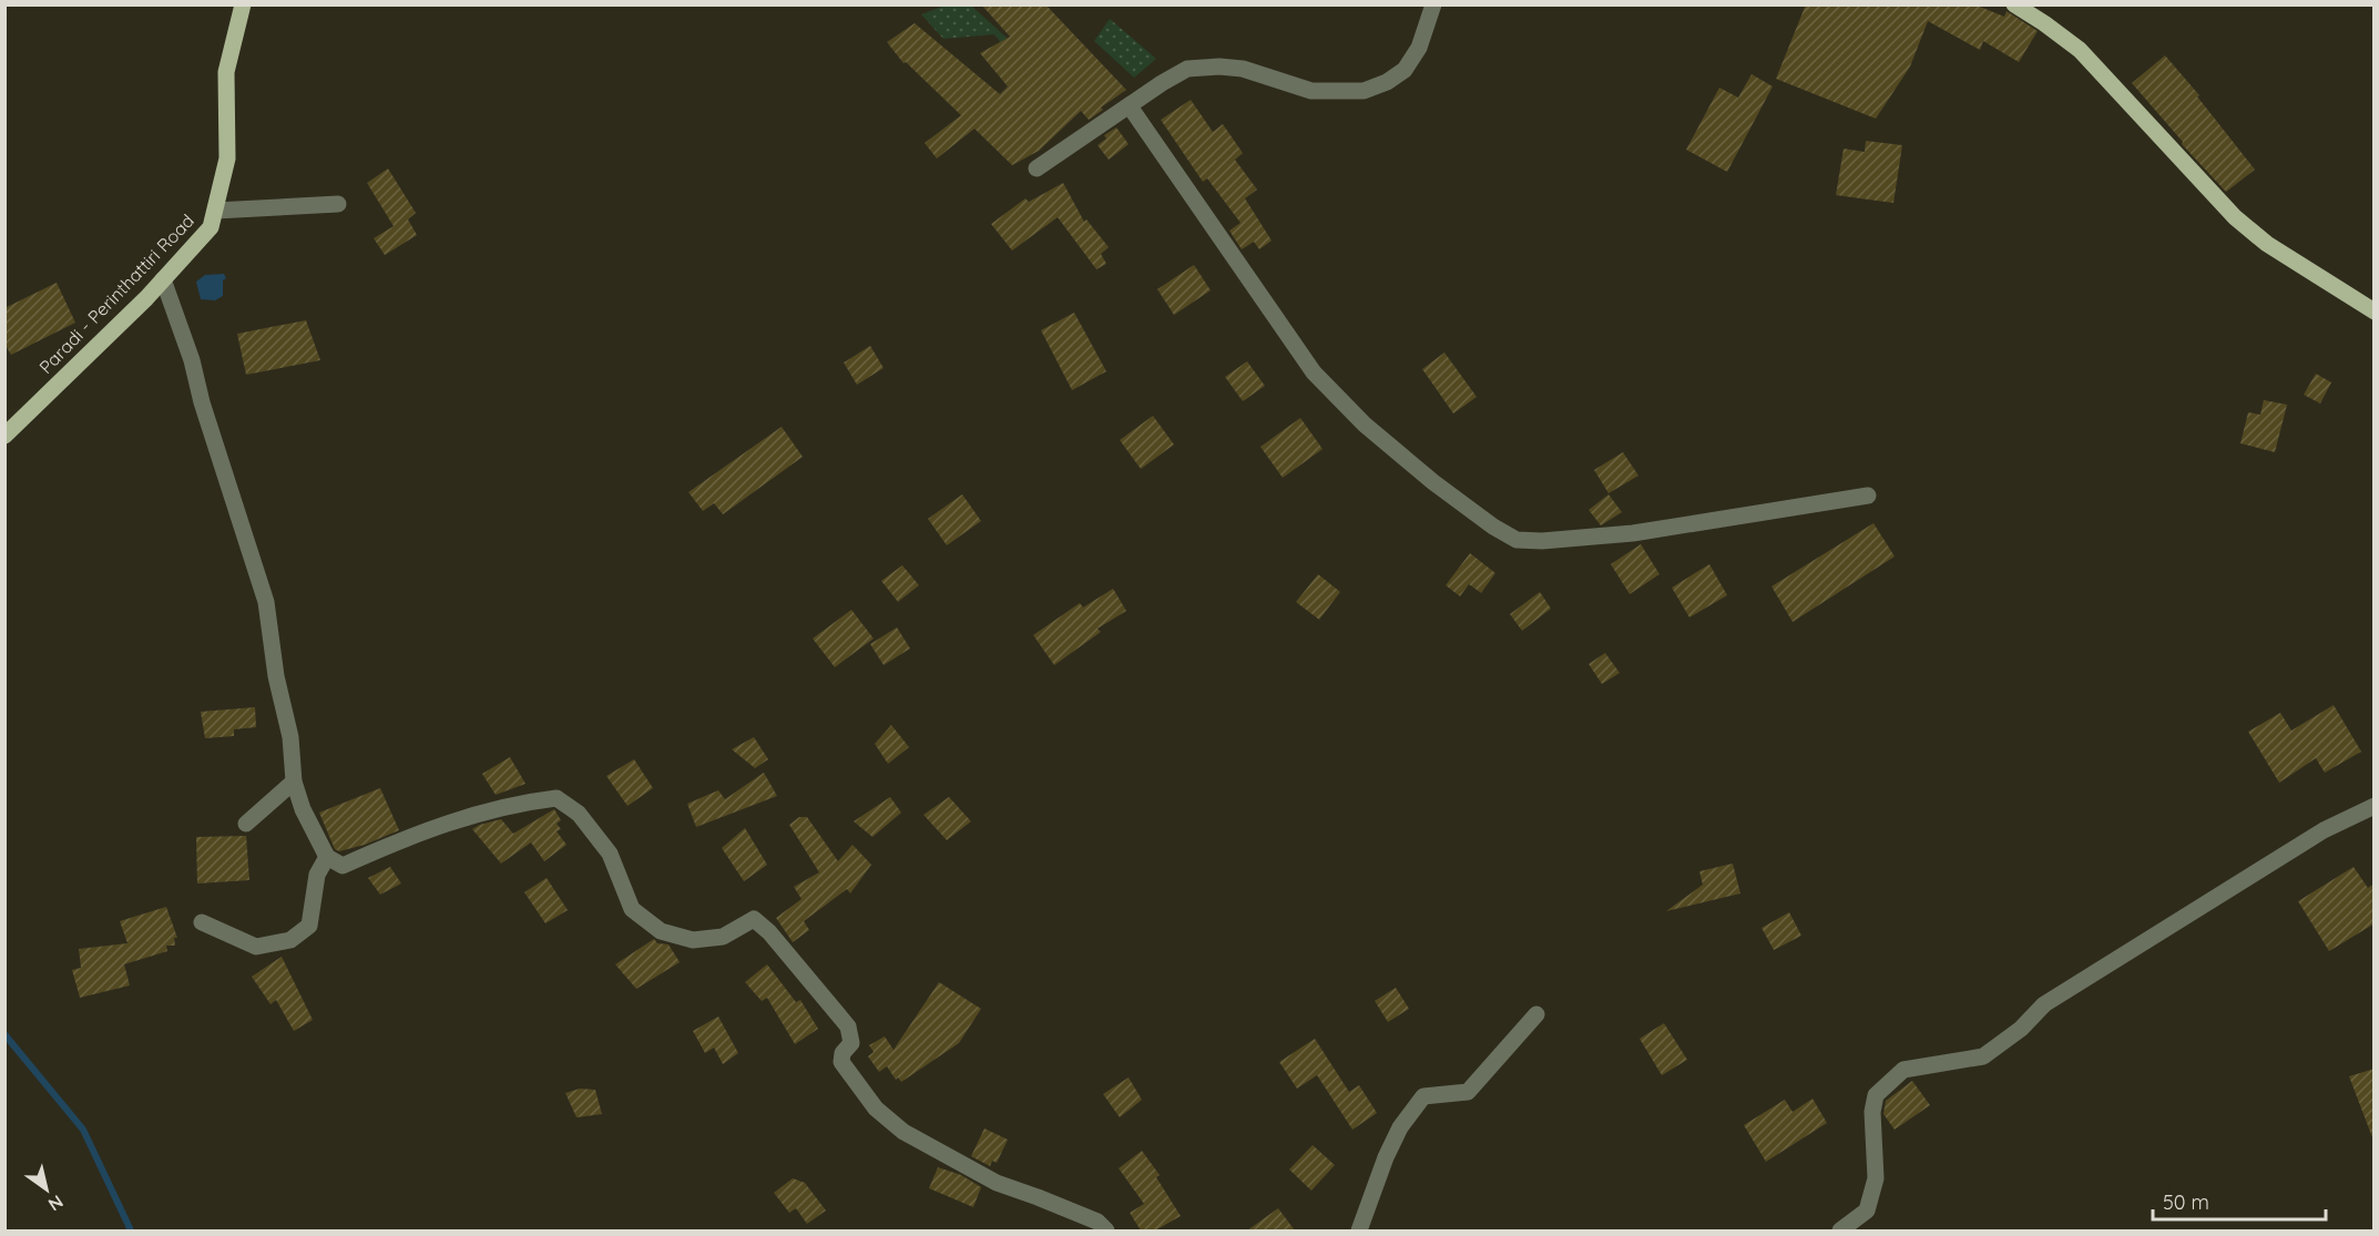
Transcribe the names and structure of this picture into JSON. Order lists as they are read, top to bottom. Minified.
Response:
{"streets":{"main road":["Paradi - Perinthattiri Road"]},"scale_bar":"50 m","north":"bottom right"}
